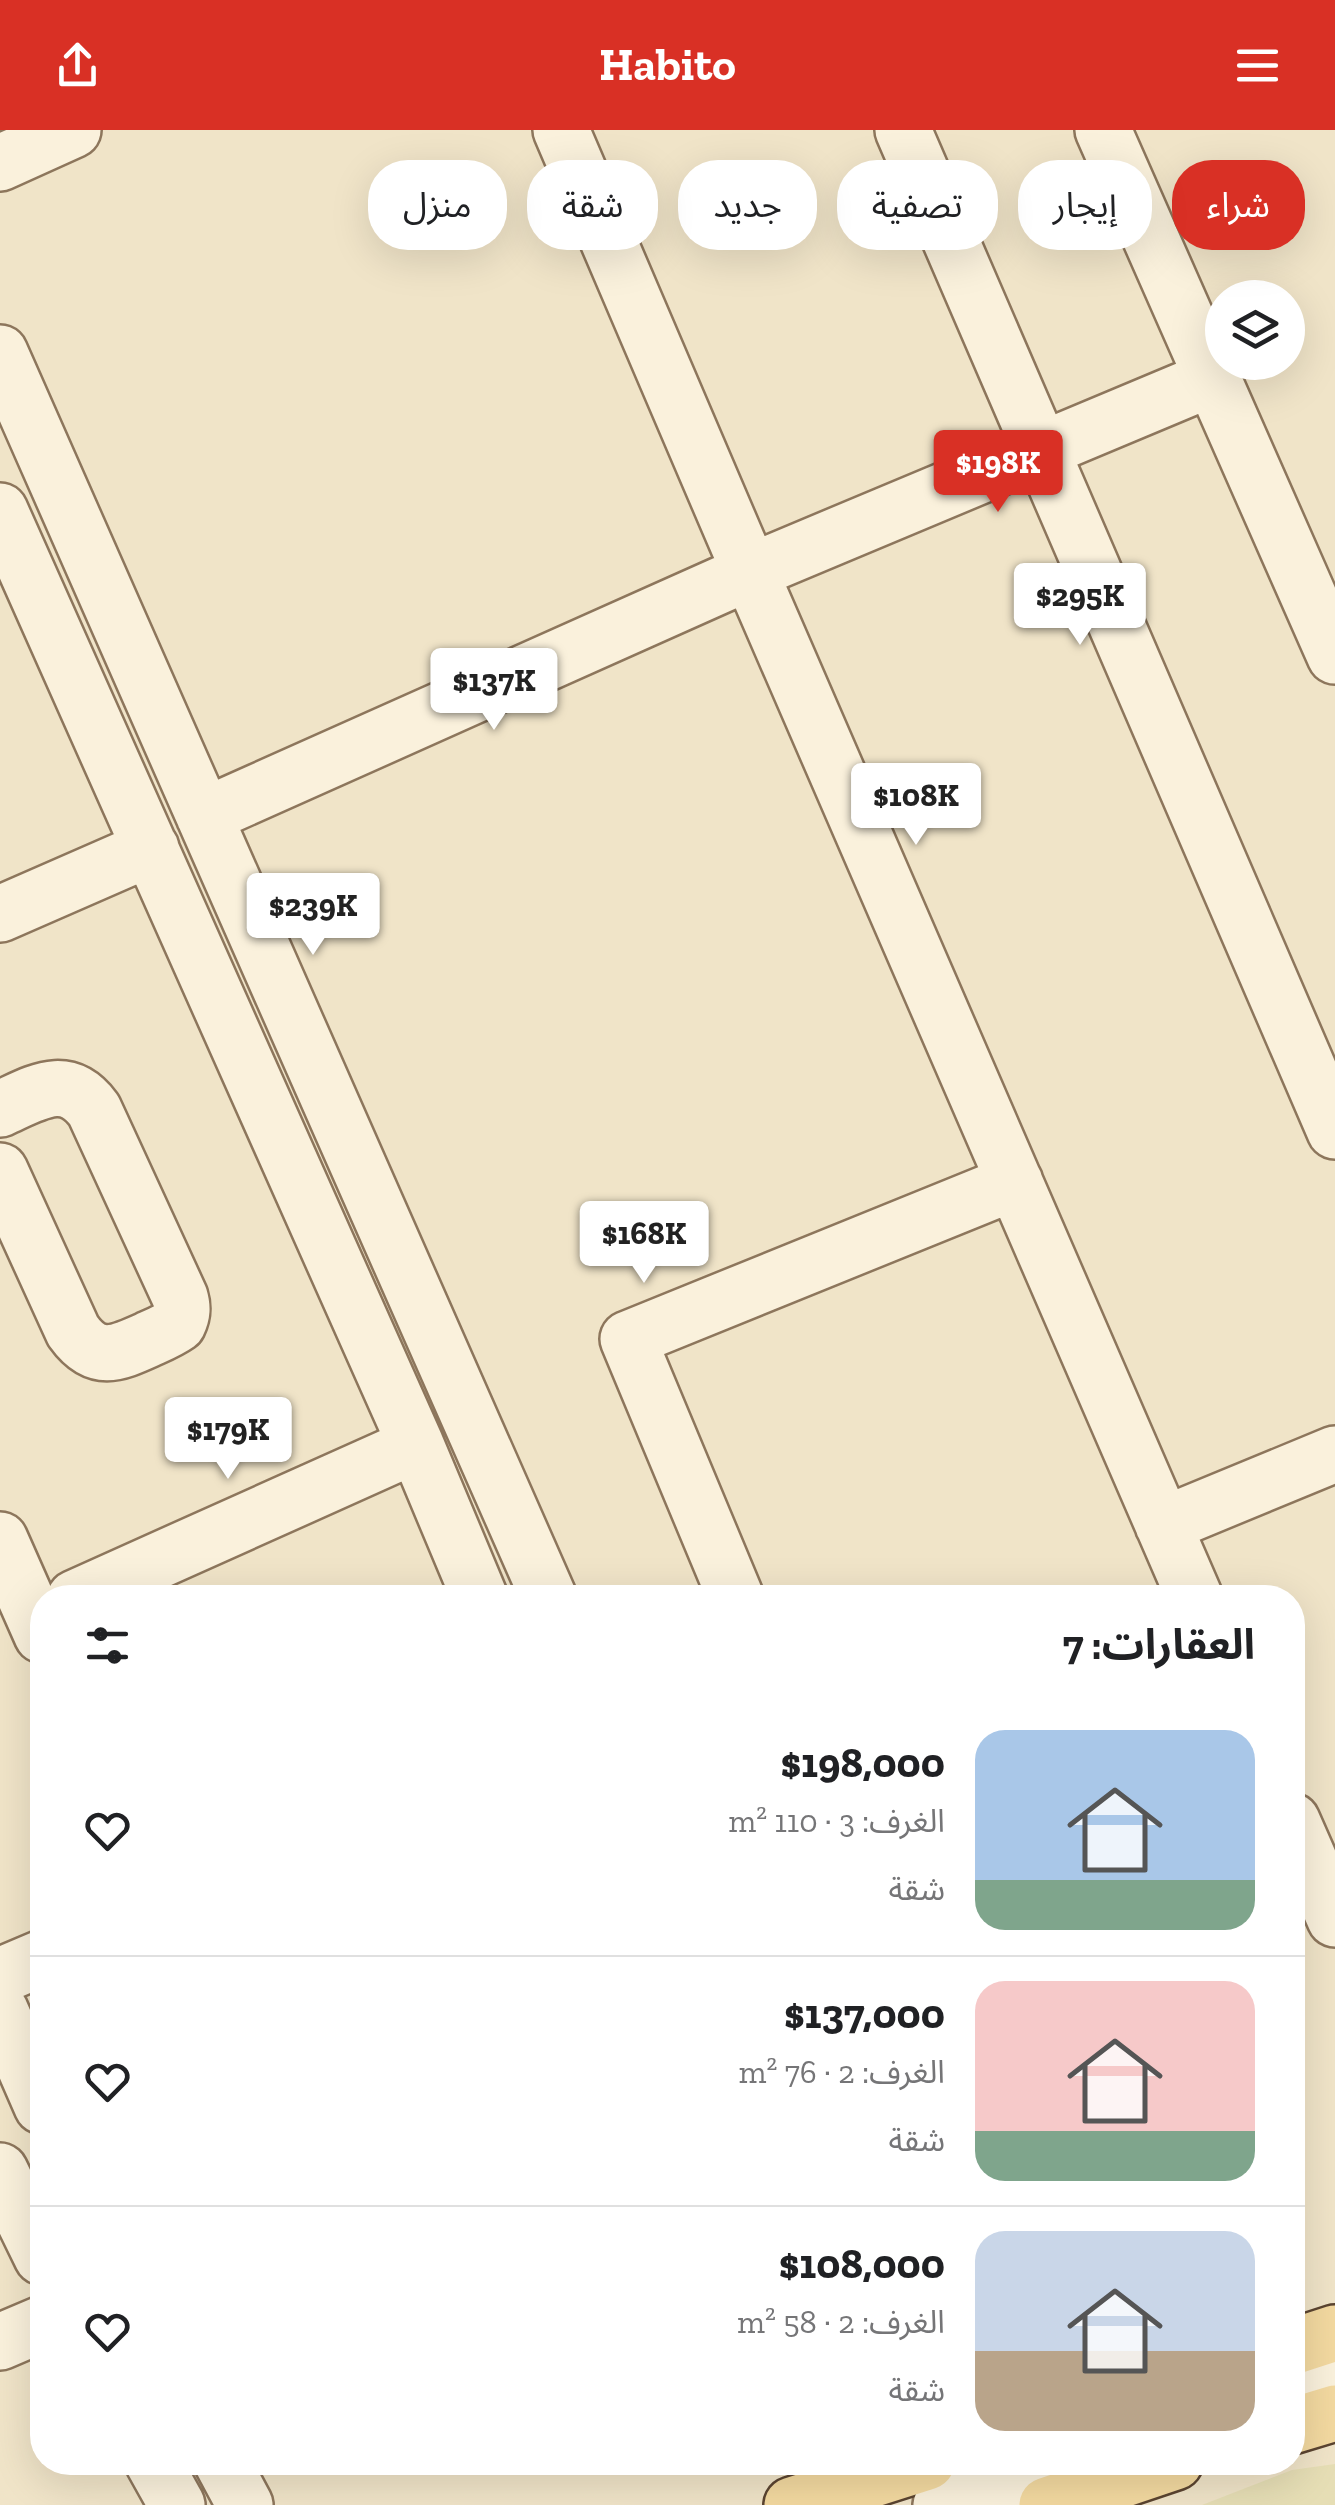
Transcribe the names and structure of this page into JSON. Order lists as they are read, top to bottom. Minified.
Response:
{"page":{"header":"Habito","chip":["شراء","إيجار","تصفية","جديد","شقة","منزل"],"price":["$198K","$295K","$137K","$108K","$239K","$168K","$179K"],"heading":"العقارات: 7","list":[{"name":"$198,000","note":"الغرف: 3 · 110 m² · شقة"},{"name":"$137,000","note":"الغرف: 2 · 76 m² · شقة"},{"name":"$108,000","note":"الغرف: 2 · 58 m² · شقة"}]}}
